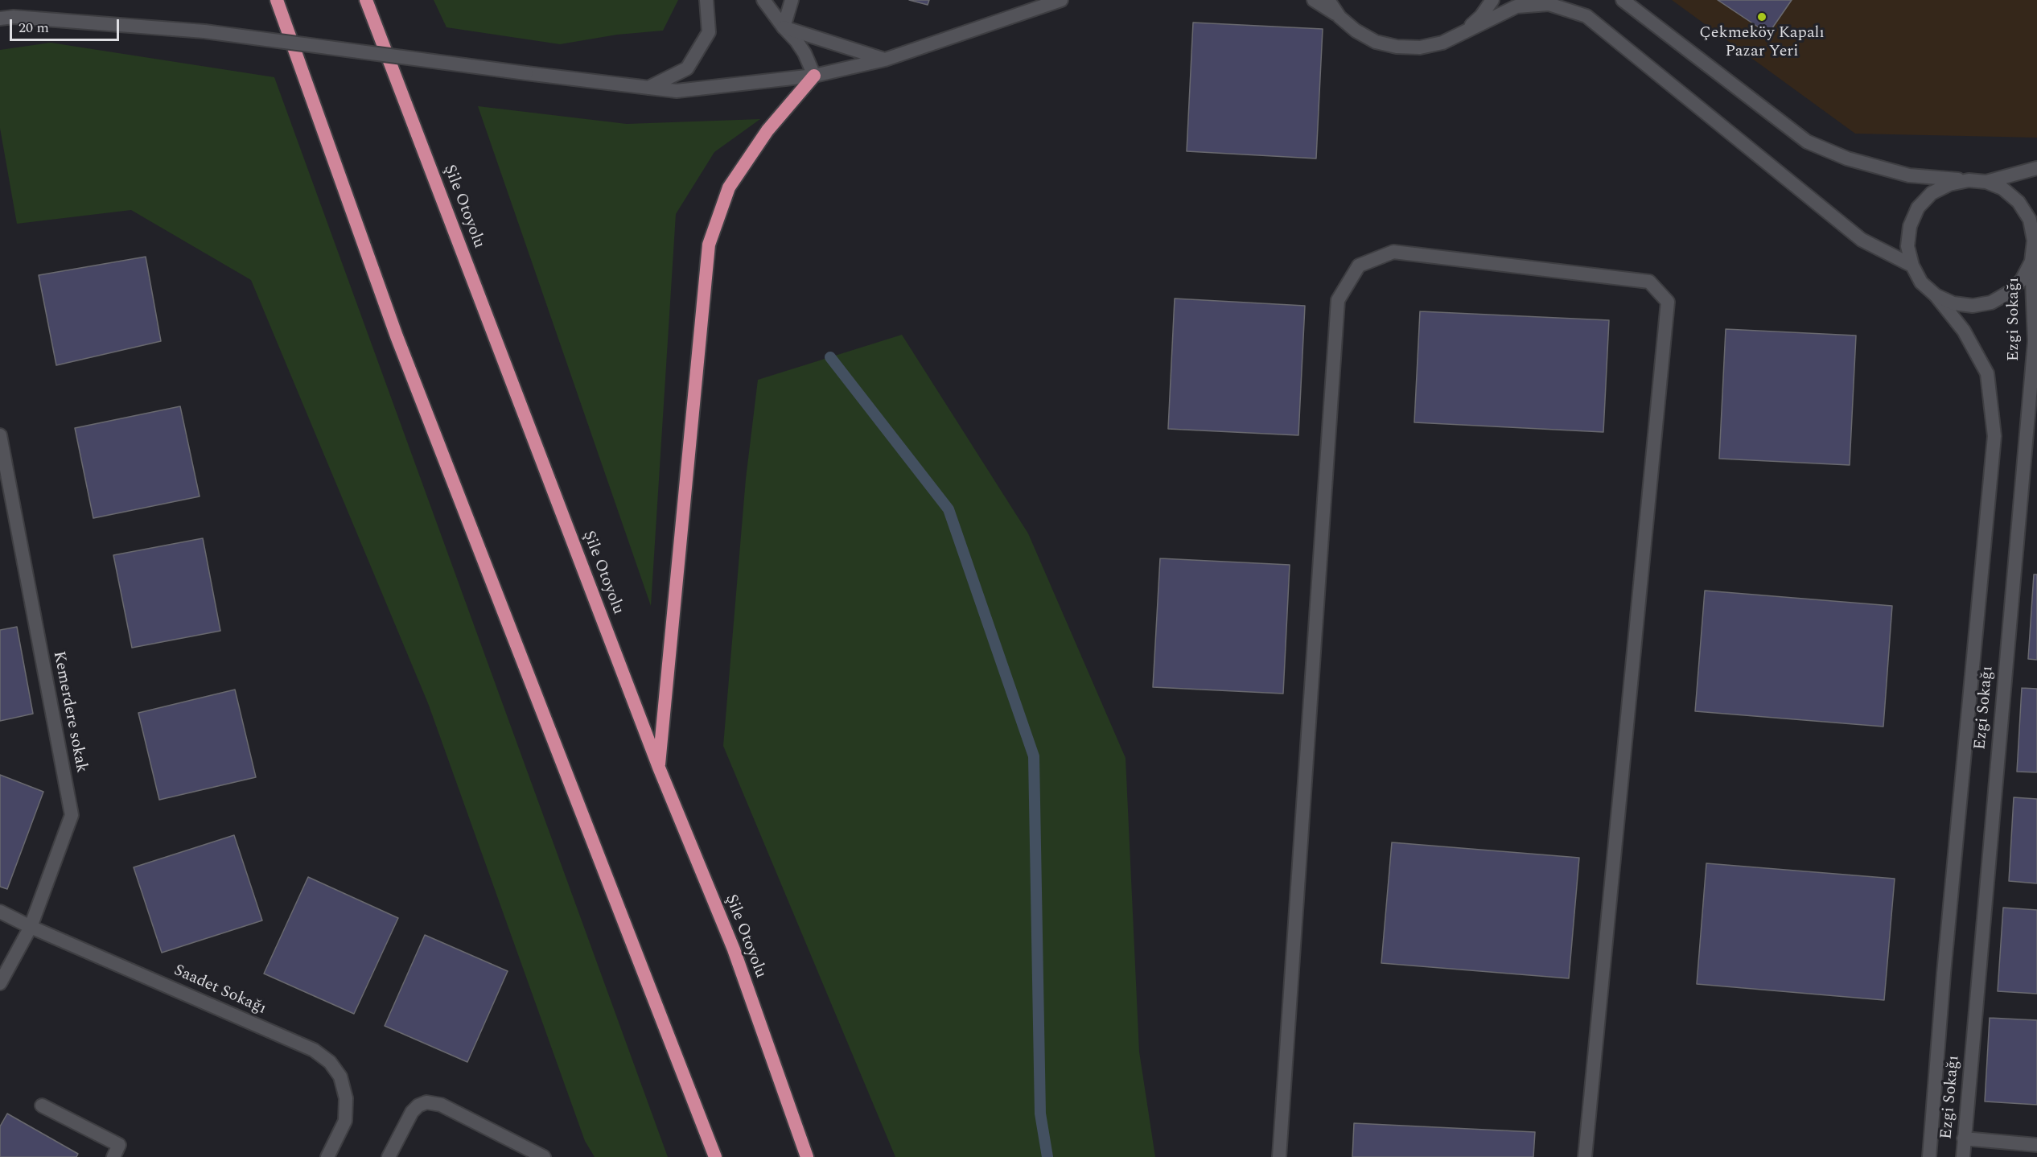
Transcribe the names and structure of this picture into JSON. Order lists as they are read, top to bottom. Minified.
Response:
{"streets":{"highway":["Şile Otoyolu"],"street":["Ezgi Sokağı","Kemerdere sokak","Saadet Sokağı"]},"crossings":[["Kemerdere sokak","Saadet Sokağı"]],"places":["Çekmeköy Kapalı Pazar Yeri"],"scale_bar":"20 m"}
